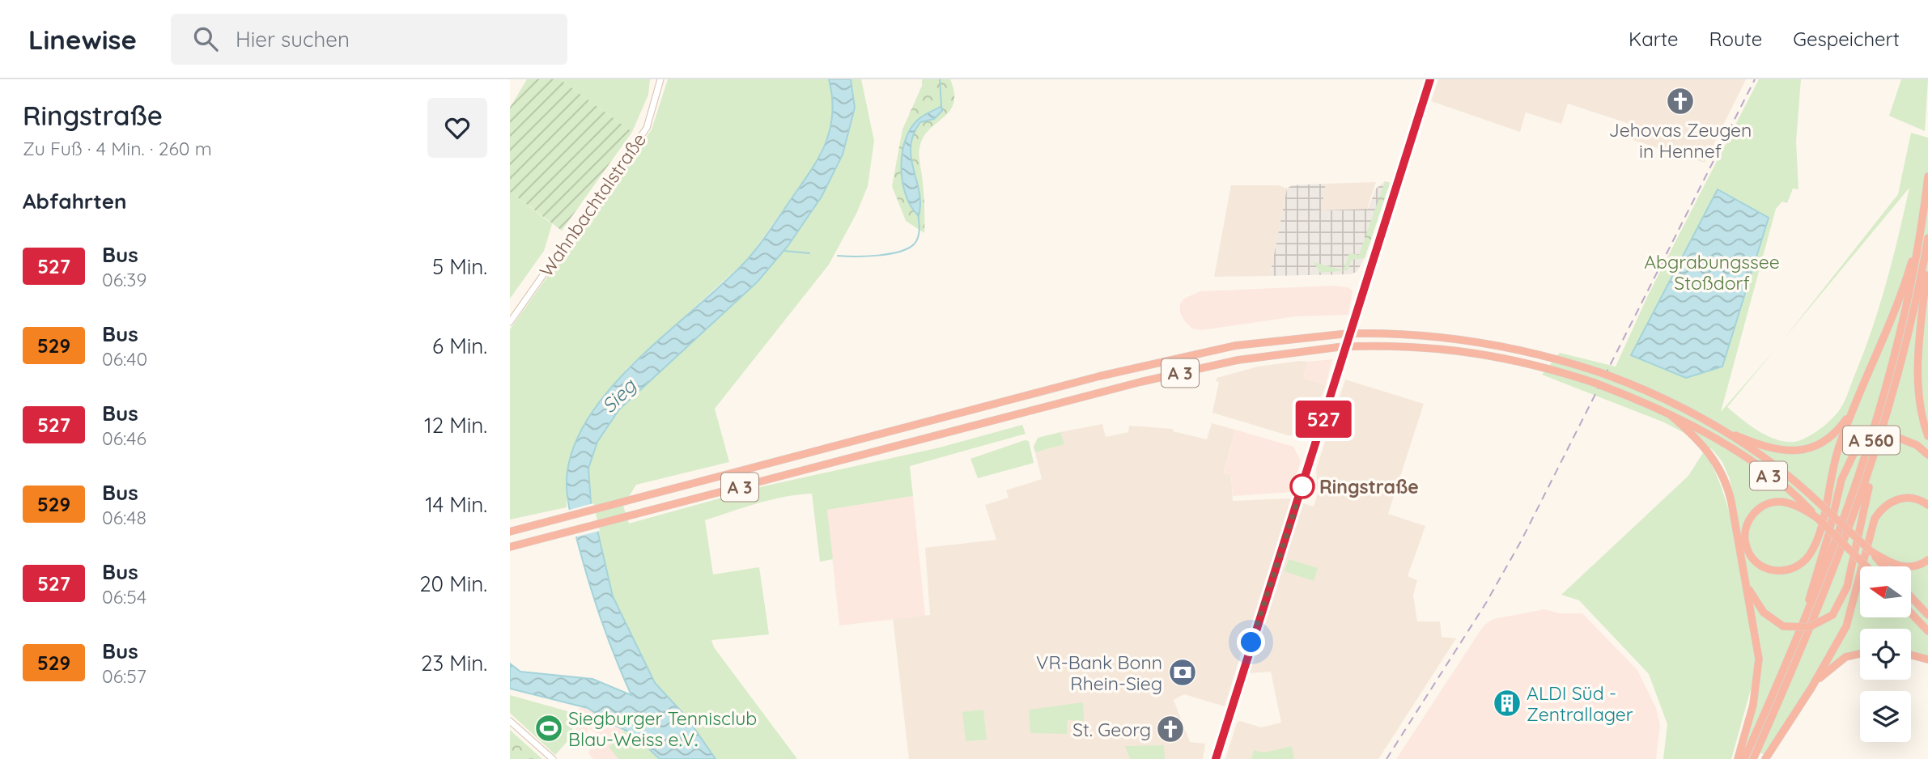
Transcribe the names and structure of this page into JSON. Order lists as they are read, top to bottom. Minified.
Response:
{"streets":{"highway":["A 3","A 560"],"main road":["Wahnbachtalstraße"]},"water":["Sieg"],"parks":["Abgrabungssee Stoßdorf"],"places":{"church":["Jehovas Zeugen in Hennef","St. Georg"],"other":["Ringstraße"],"bank":["VR-Bank Bonn Rhein-Sieg"],"building":["ALDI Süd - Zentrallager"],"sports":["Siegburger Tennisclub Blau-Weiss e.V."]},"lines":["bus line 527"],"north":"left","page":{"header":"Linewise","search":"Hier suchen","nav":["Karte","Route","Gespeichert"],"heading":[["Ringstraße","Zu Fuß · 4 Min. · 260 m"],"Abfahrten"],"on_map":"527","list":[{"mark":"527","name":"Bus","note":"06:39","value":"5 Min."},{"mark":"529","name":"Bus","note":"06:40","value":"6 Min."},{"mark":"527","name":"Bus","note":"06:46","value":"12 Min."},{"mark":"529","name":"Bus","note":"06:48","value":"14 Min."},{"mark":"527","name":"Bus","note":"06:54","value":"20 Min."},{"mark":"529","name":"Bus","note":"06:57","value":"23 Min."}]}}
